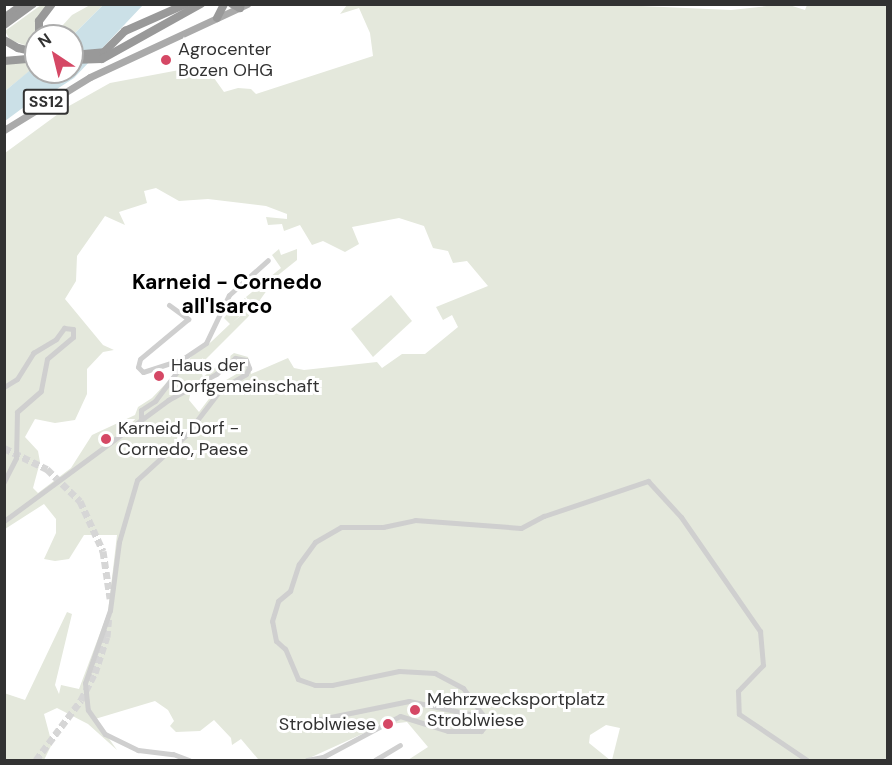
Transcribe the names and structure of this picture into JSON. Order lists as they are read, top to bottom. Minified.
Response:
{"streets":{"main road":["SS12"]},"districts":["Karneid - Cornedo all'Isarco"],"places":["Agrocenter Bozen OHG","Haus der Dorfgemeinschaft","Karneid, Dorf - Cornedo, Paese","Mehrzwecksportplatz Stroblwiese","Stroblwiese"],"north":"top left"}
